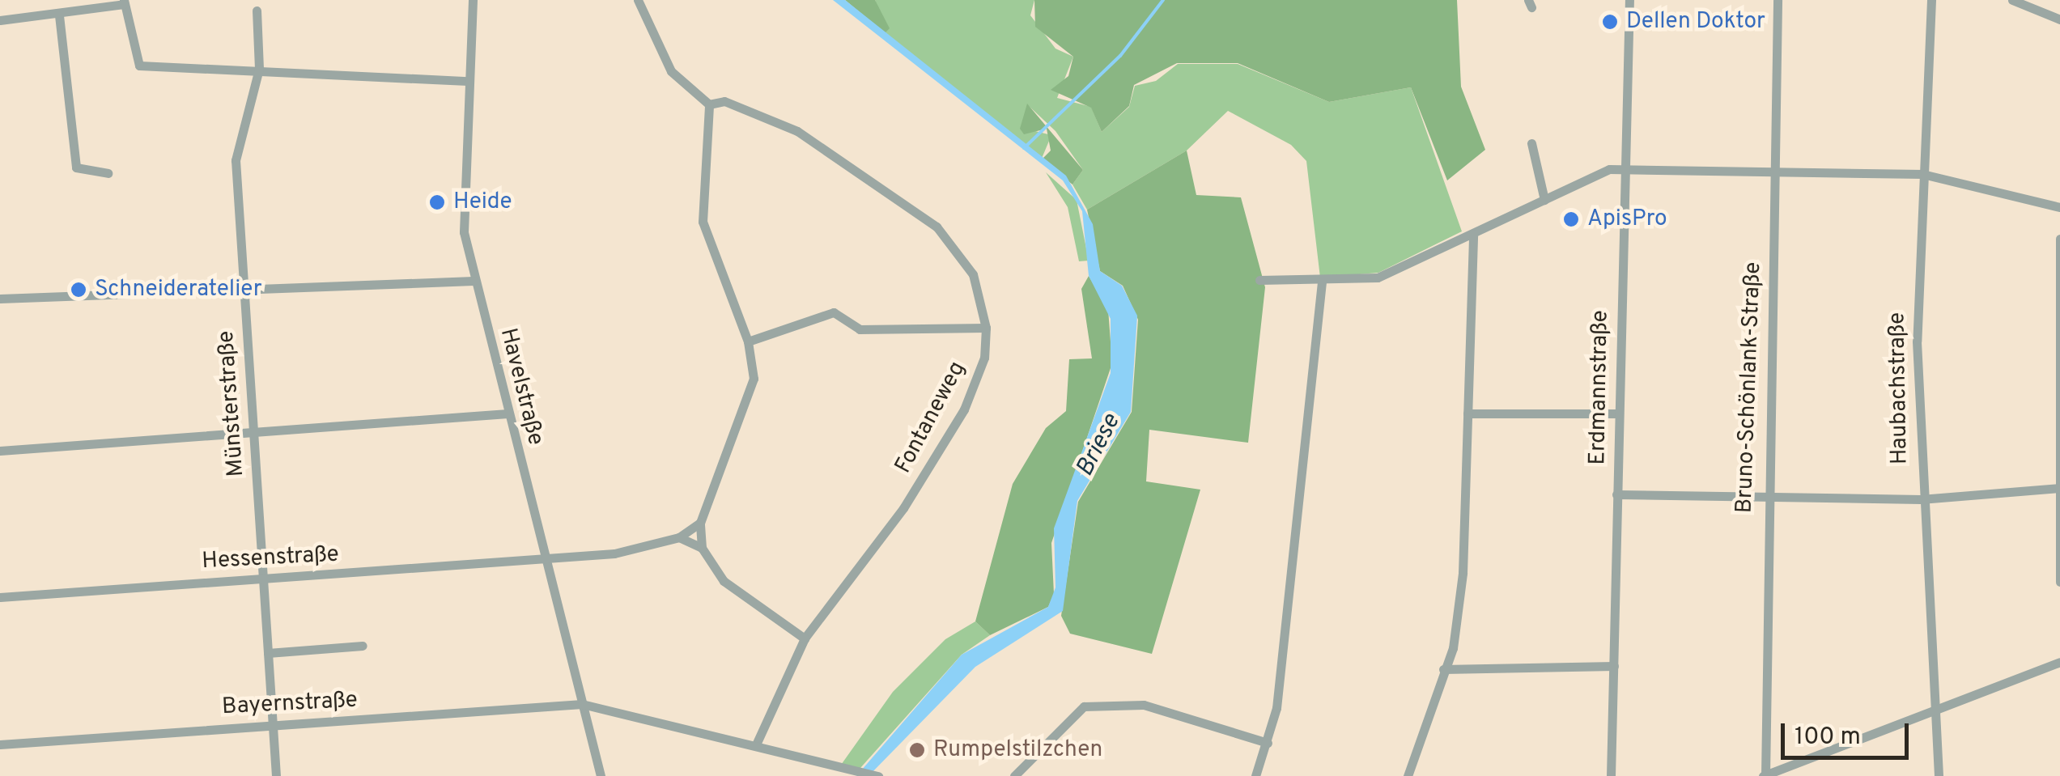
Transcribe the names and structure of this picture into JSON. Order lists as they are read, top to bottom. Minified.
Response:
{"streets":{"street":["Havelstraße","Erdmannstraße","Bruno-Schönlank-Straße","Haubachstraße","Münsterstraße","Fontaneweg","Hessenstraße","Bayernstraße"]},"crossings":[["Havelstraße","Hessenstraße"],["Havelstraße","Bayernstraße"],["Münsterstraße","Hessenstraße"],["Münsterstraße","Bayernstraße"],["Fontaneweg","Bayernstraße"]],"water":["Briese"],"places":["Dellen Doktor","Heide","ApisPro","Schneideratelier","Rumpelstilzchen"],"scale_bar":"100 m"}
